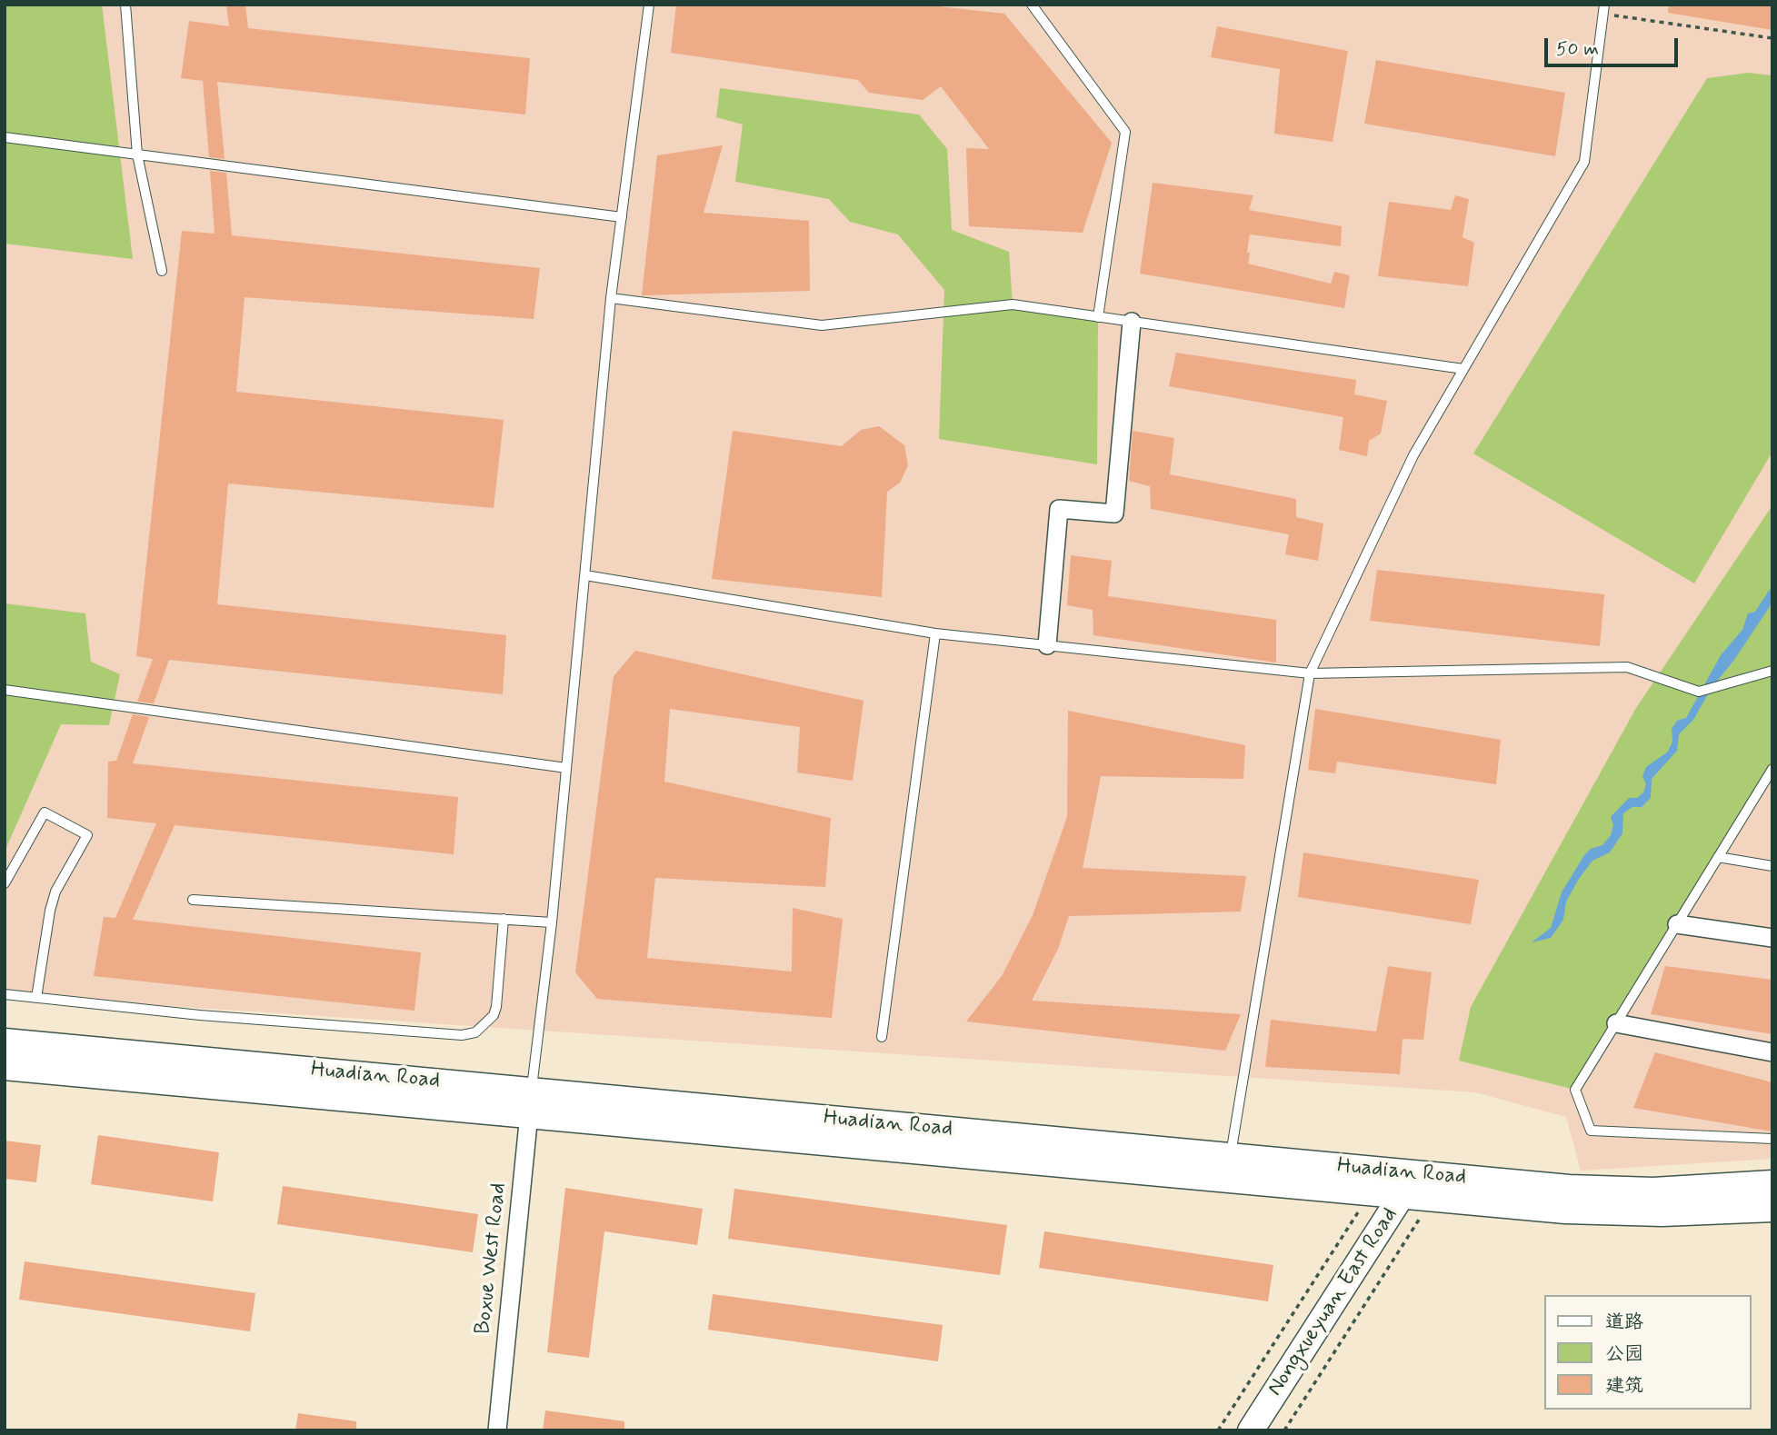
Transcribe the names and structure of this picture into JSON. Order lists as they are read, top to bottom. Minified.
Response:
{"streets":{"street":["Huadian Road","Boxue West Road","Nongxueyuan East Road"]},"crossings":[["Huadian Road","Boxue West Road"],["Huadian Road","Nongxueyuan East Road"]],"legend":["道路","公园","建筑"],"scale_bar":"50 m"}
